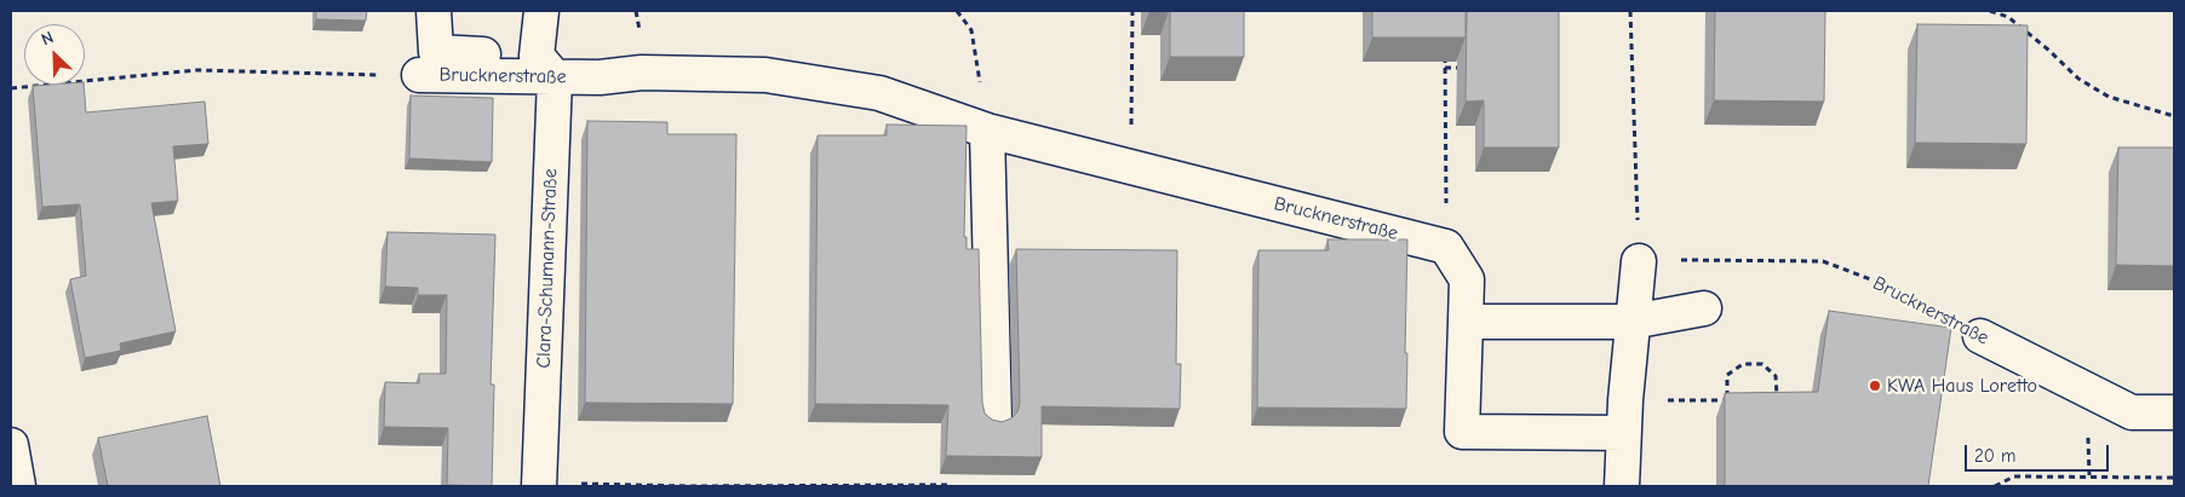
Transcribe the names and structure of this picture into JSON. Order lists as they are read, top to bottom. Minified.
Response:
{"streets":{"street":["Brucknerstraße","Clara-Schumann-Straße"]},"crossings":[["Brucknerstraße","Clara-Schumann-Straße"]],"places":["KWA Haus Loretto"],"scale_bar":"20 m","north":"top left"}
